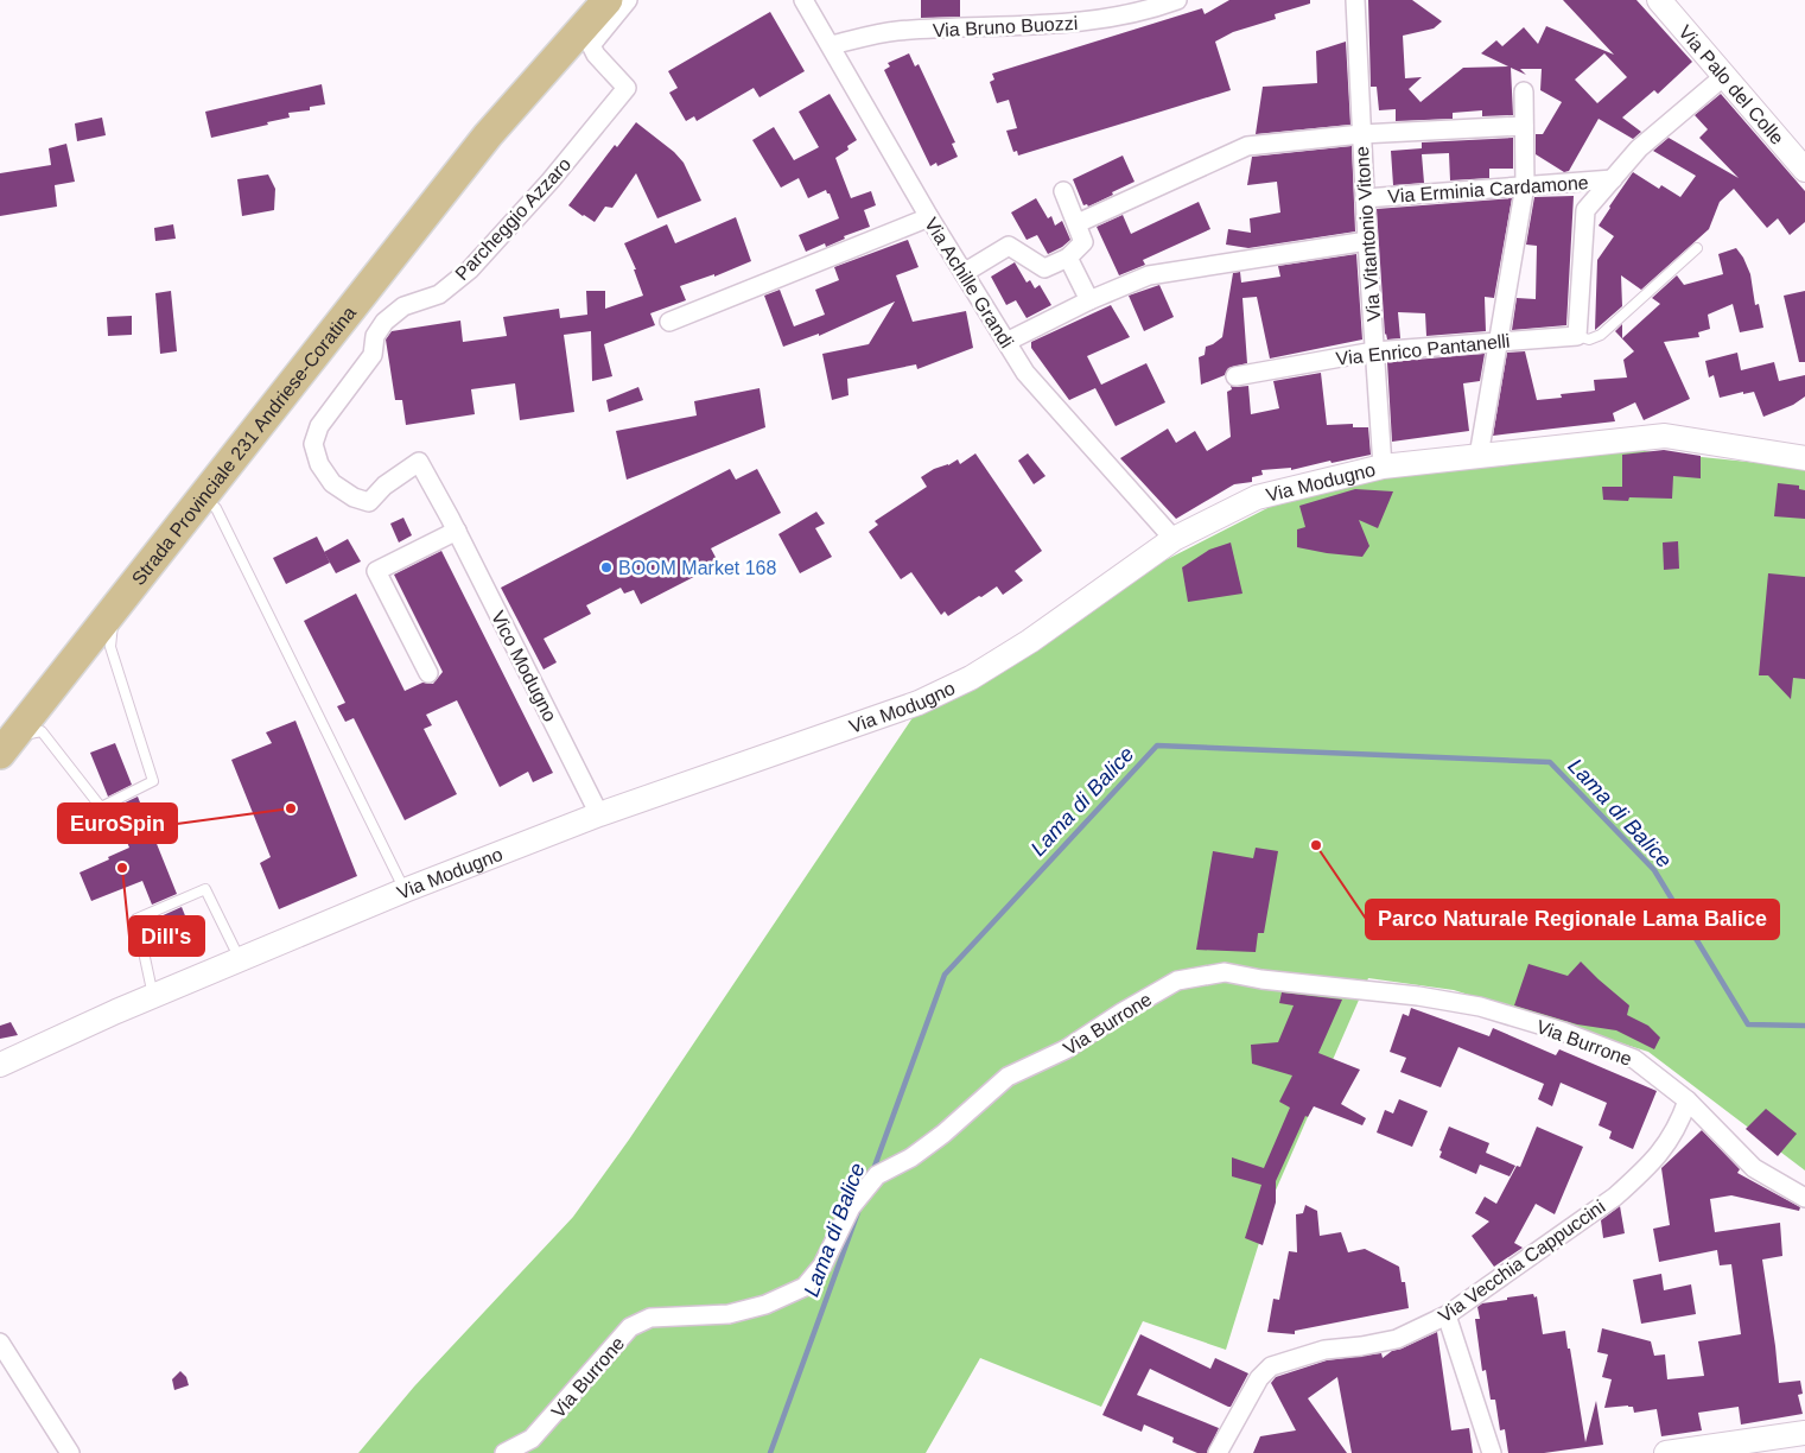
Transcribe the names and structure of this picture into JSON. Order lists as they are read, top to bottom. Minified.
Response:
{"streets":{"main road":["Strada Provinciale 231 Andriese-Coratina"],"street":["Via Bruno Buozzi","Via Palo del Colle","Via Erminia Cardamone","Parcheggio Azzaro","Via Vitantonio Vitone","Via Achille Grandi","Via Enrico Pantanelli","Via Modugno","Vico Modugno","Via Burrone","Via Vecchia Cappuccini"]},"crossings":[["Via Bruno Buozzi","Via Achille Grandi"],["Via Erminia Cardamone","Via Vitantonio Vitone"],["Parcheggio Azzaro","Vico Modugno"],["Via Vitantonio Vitone","Via Enrico Pantanelli"],["Via Vitantonio Vitone","Via Modugno"],["Via Achille Grandi","Via Modugno"],["Via Modugno","Vico Modugno"],["Via Burrone","Via Vecchia Cappuccini"]],"water":["Lama di Balice"],"places":["BOOM Market 168","EuroSpin","Parco Naturale Regionale Lama Balice","Dill's"]}
